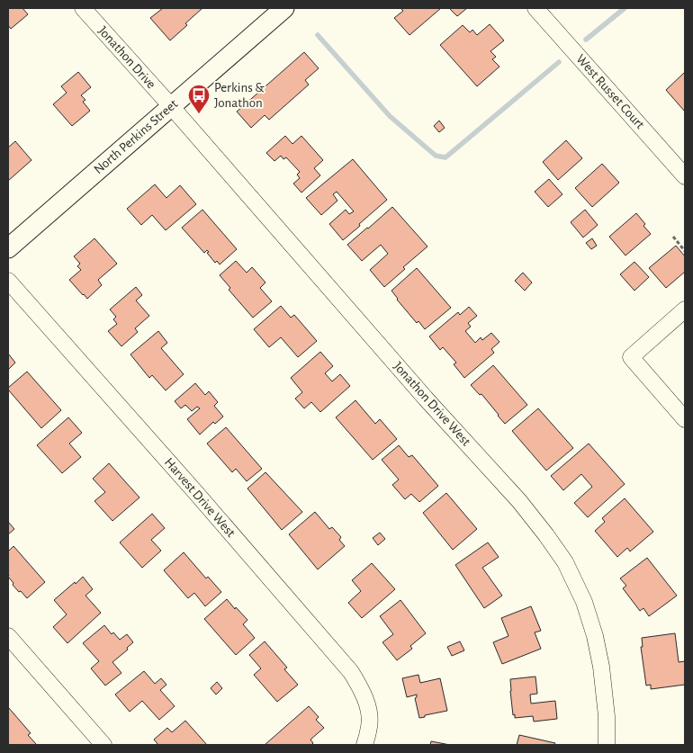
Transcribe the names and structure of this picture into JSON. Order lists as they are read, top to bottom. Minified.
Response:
{"streets":{"street":["Jonathon Drive","West Russet Court","North Perkins Street","Jonathon Drive West","Harvest Drive West"]},"crossings":[["Jonathon Drive","North Perkins Street"],["Jonathon Drive","Jonathon Drive West"],["North Perkins Street","Jonathon Drive West"]],"places":{"bus stop":["Perkins & Jonathon"]}}
